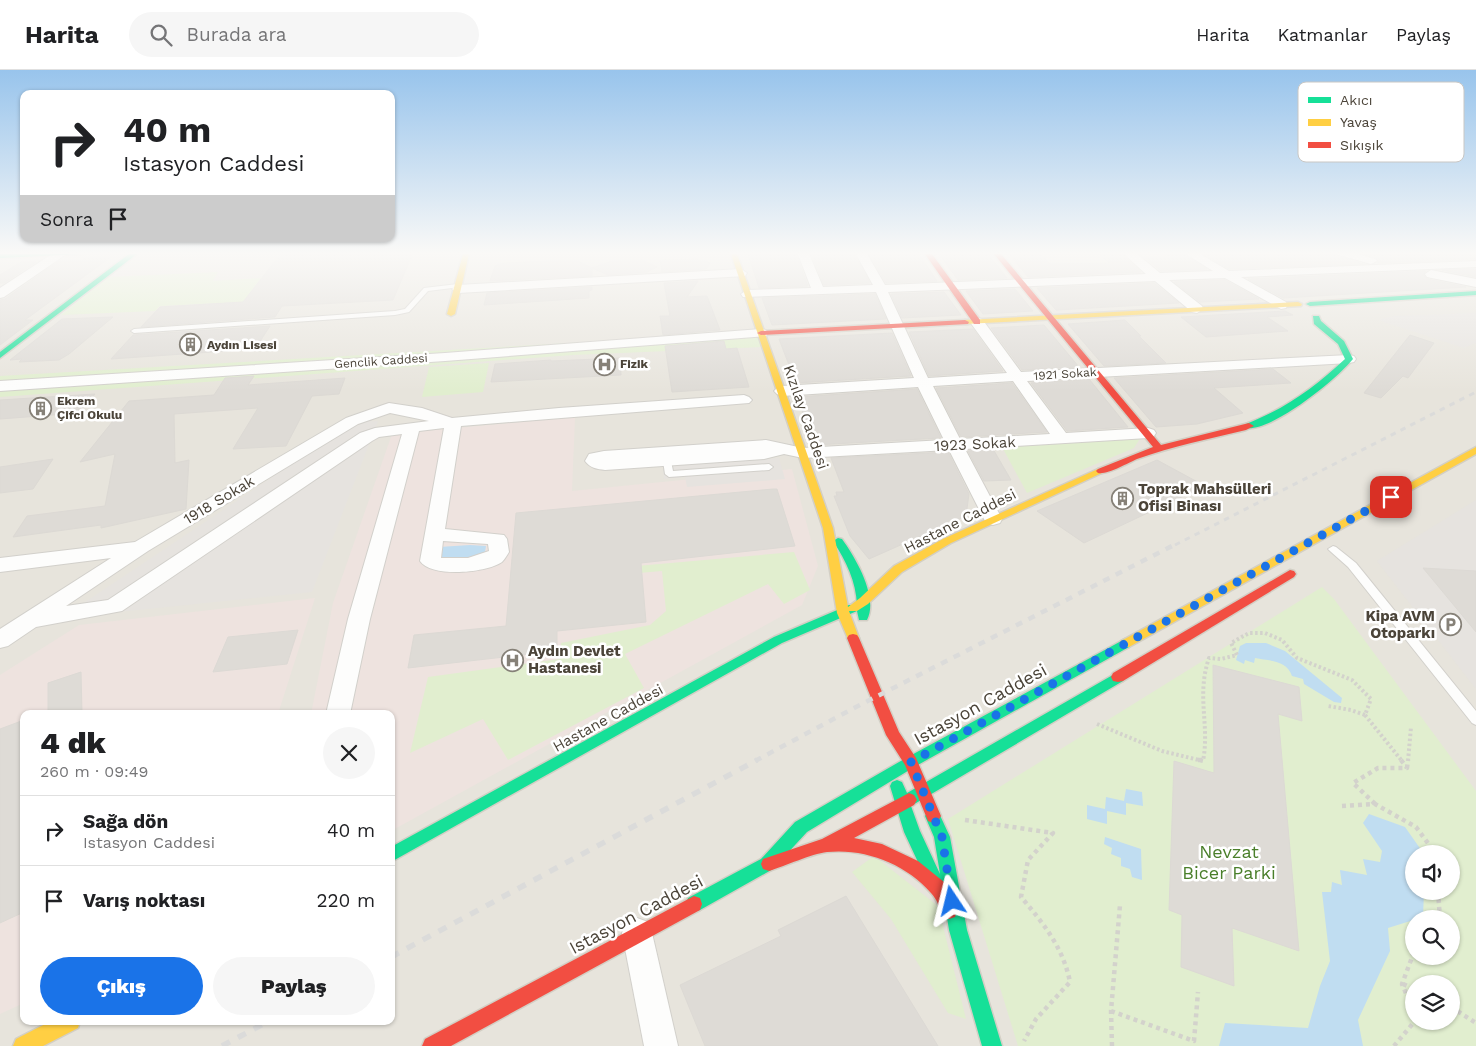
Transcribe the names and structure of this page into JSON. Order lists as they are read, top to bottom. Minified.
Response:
{"streets":{"street":["Genclik Caddesi","1921 Sokak","Kızılay Caddesi","1923 Sokak","1918 Sokak","Hastane Caddesi","Istasyon Caddesi"]},"crossings":[["Genclik Caddesi","Kızılay Caddesi"],["1921 Sokak","Kızılay Caddesi"],["1921 Sokak","Hastane Caddesi"],["Kızılay Caddesi","1923 Sokak"],["Kızılay Caddesi","Hastane Caddesi"]],"parks":["Nevzat Bicer Parki"],"places":{"building":["Aydın Lisesi","Ekrem Çifci Okulu","Toprak Mahsülleri Ofisi Binası"],"hospital":["Fizik","Aydın Devlet Hastanesi"],"parking":["Kipa AVM Otoparkı"]},"legend":["Akıcı","Yavaş","Sıkışık"],"page":{"header":"Harita","search":"Burada ara","nav":["Harita","Katmanlar","Paylaş"],"turn":["40 m","Istasyon Caddesi"],"then":"Sonra","heading":["4 dk","260 m · 09:49"],"list":[{"name":"Sağa dön","note":"Istasyon Caddesi","value":"40 m"},{"name":"Varış noktası","value":"220 m"}],"buttons":["Çıkış","Paylaş"]}}
